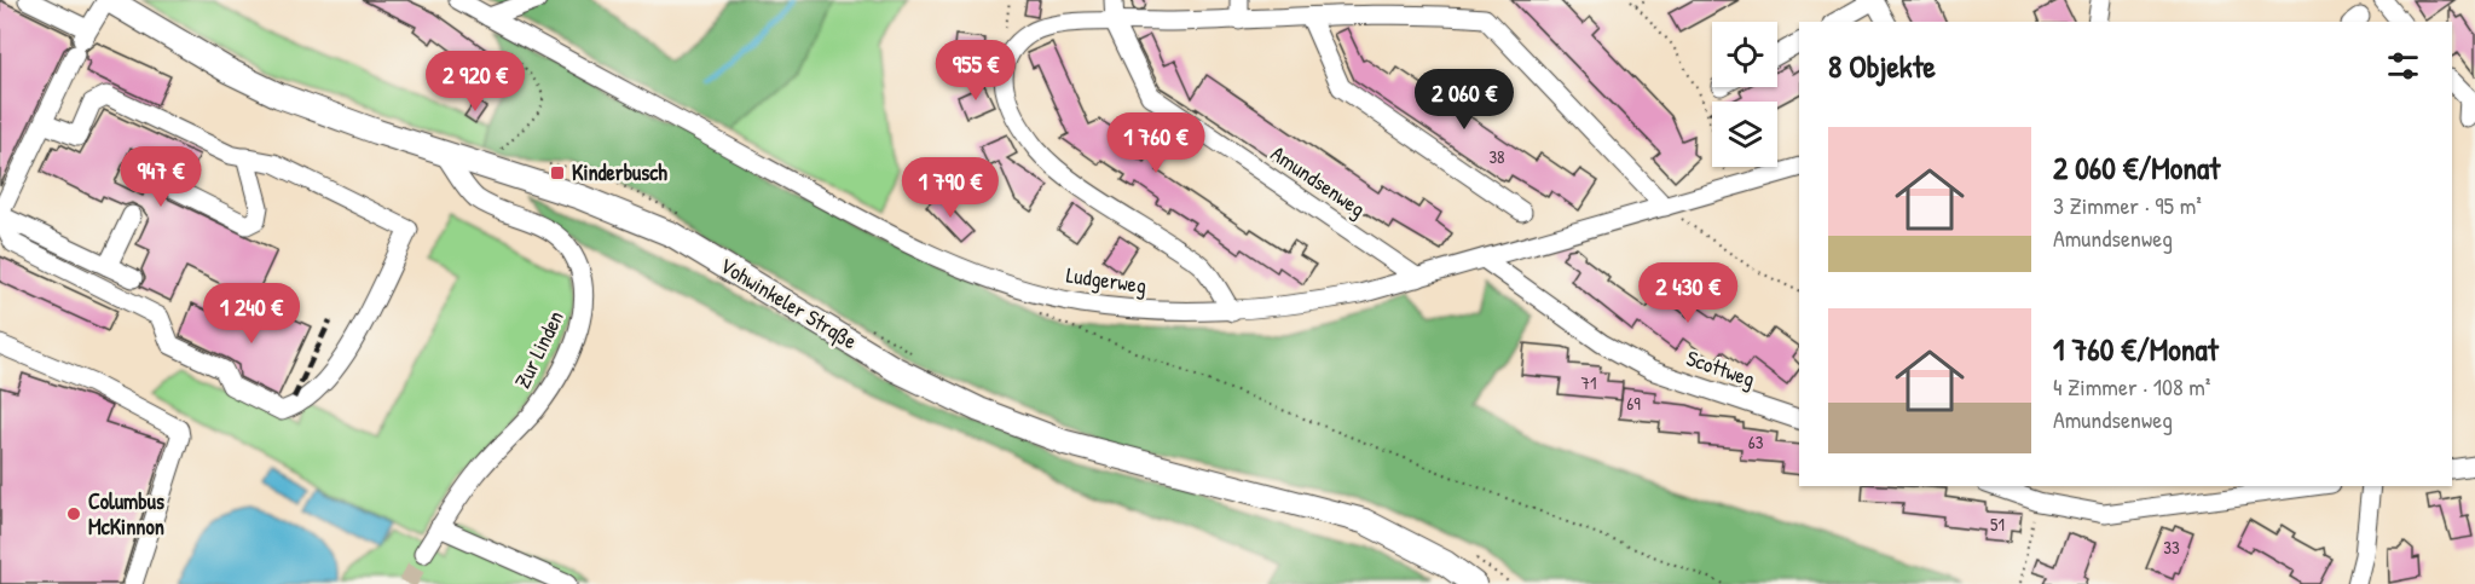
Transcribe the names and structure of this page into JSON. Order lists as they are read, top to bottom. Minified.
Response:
{"streets":{"main road":["Vohwinkeler Straße"],"street":["Amundsenweg","Ludgerweg","Zur Linden","Scottweg"]},"crossings":[["Amundsenweg","Ludgerweg"],["Ludgerweg","Scottweg"],["Vohwinkeler Straße","Zur Linden"]],"places":{"transit":["Kinderbusch"],"other":["Columbus McKinnon"]},"house_numbers":["38","71","69","63","51","33"],"page":{"heading":"8 Objekte","price":["955 €","2 920 €","2 060 €","1 760 €","947 €","1 790 €","2 430 €","1 240 €"],"list":[{"name":"2 060 €/Monat","note":"3 Zimmer · 95 m² · Amundsenweg"},{"name":"1 760 €/Monat","note":"4 Zimmer · 108 m² · Amundsenweg"}]}}
